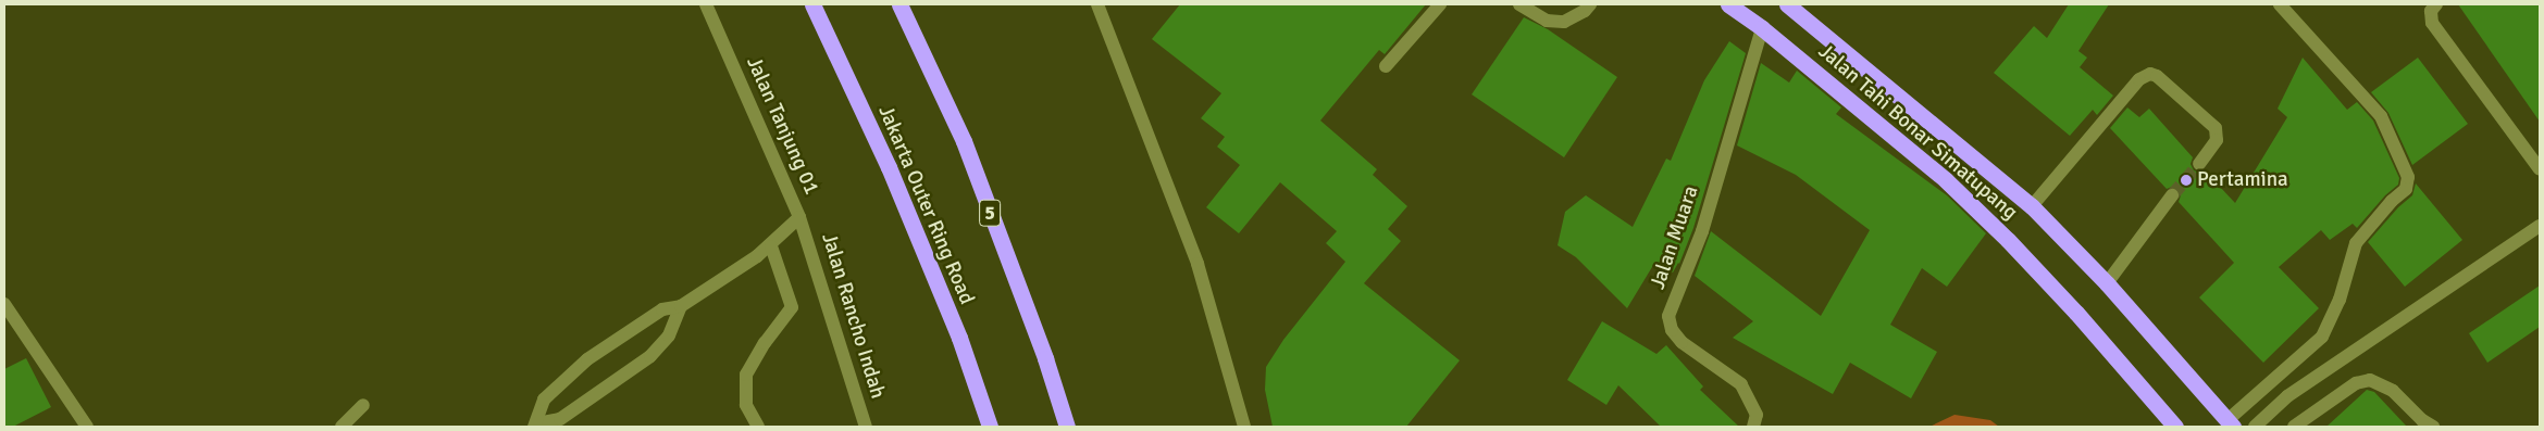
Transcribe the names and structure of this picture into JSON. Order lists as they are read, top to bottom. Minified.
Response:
{"streets":{"highway":["Jalan Tahi Bonar Simatupang","Jakarta Outer Ring Road","5"],"street":["Jalan Tanjung 01","Jalan Muara","Jalan Rancho Indah"]},"crossings":[["Jalan Tanjung 01","Jalan Rancho Indah"],["Jalan Tahi Bonar Simatupang","Jalan Muara"]],"places":["Pertamina"]}
